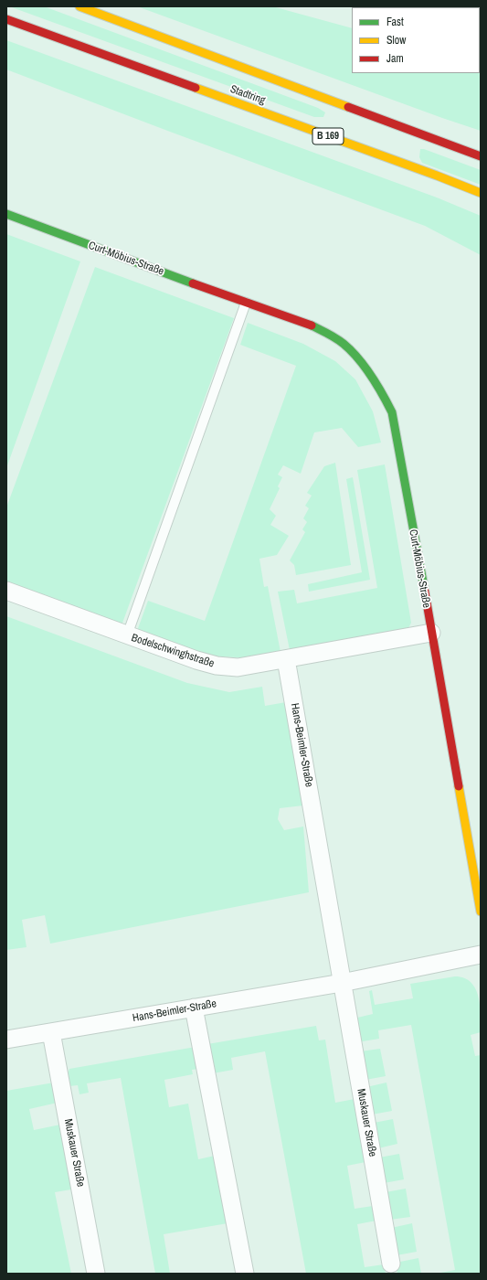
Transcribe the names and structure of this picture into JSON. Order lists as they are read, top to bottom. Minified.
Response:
{"streets":{"street":["Stadtring","B 169","Curt-Möbius-Straße","Bodelschwinghstraße","Hans-Beimler-Straße","Muskauer Straße"]},"crossings":[["Curt-Möbius-Straße","Bodelschwinghstraße"],["Bodelschwinghstraße","Hans-Beimler-Straße"],["Hans-Beimler-Straße","Muskauer Straße"]],"legend":["Fast","Slow","Jam"]}
